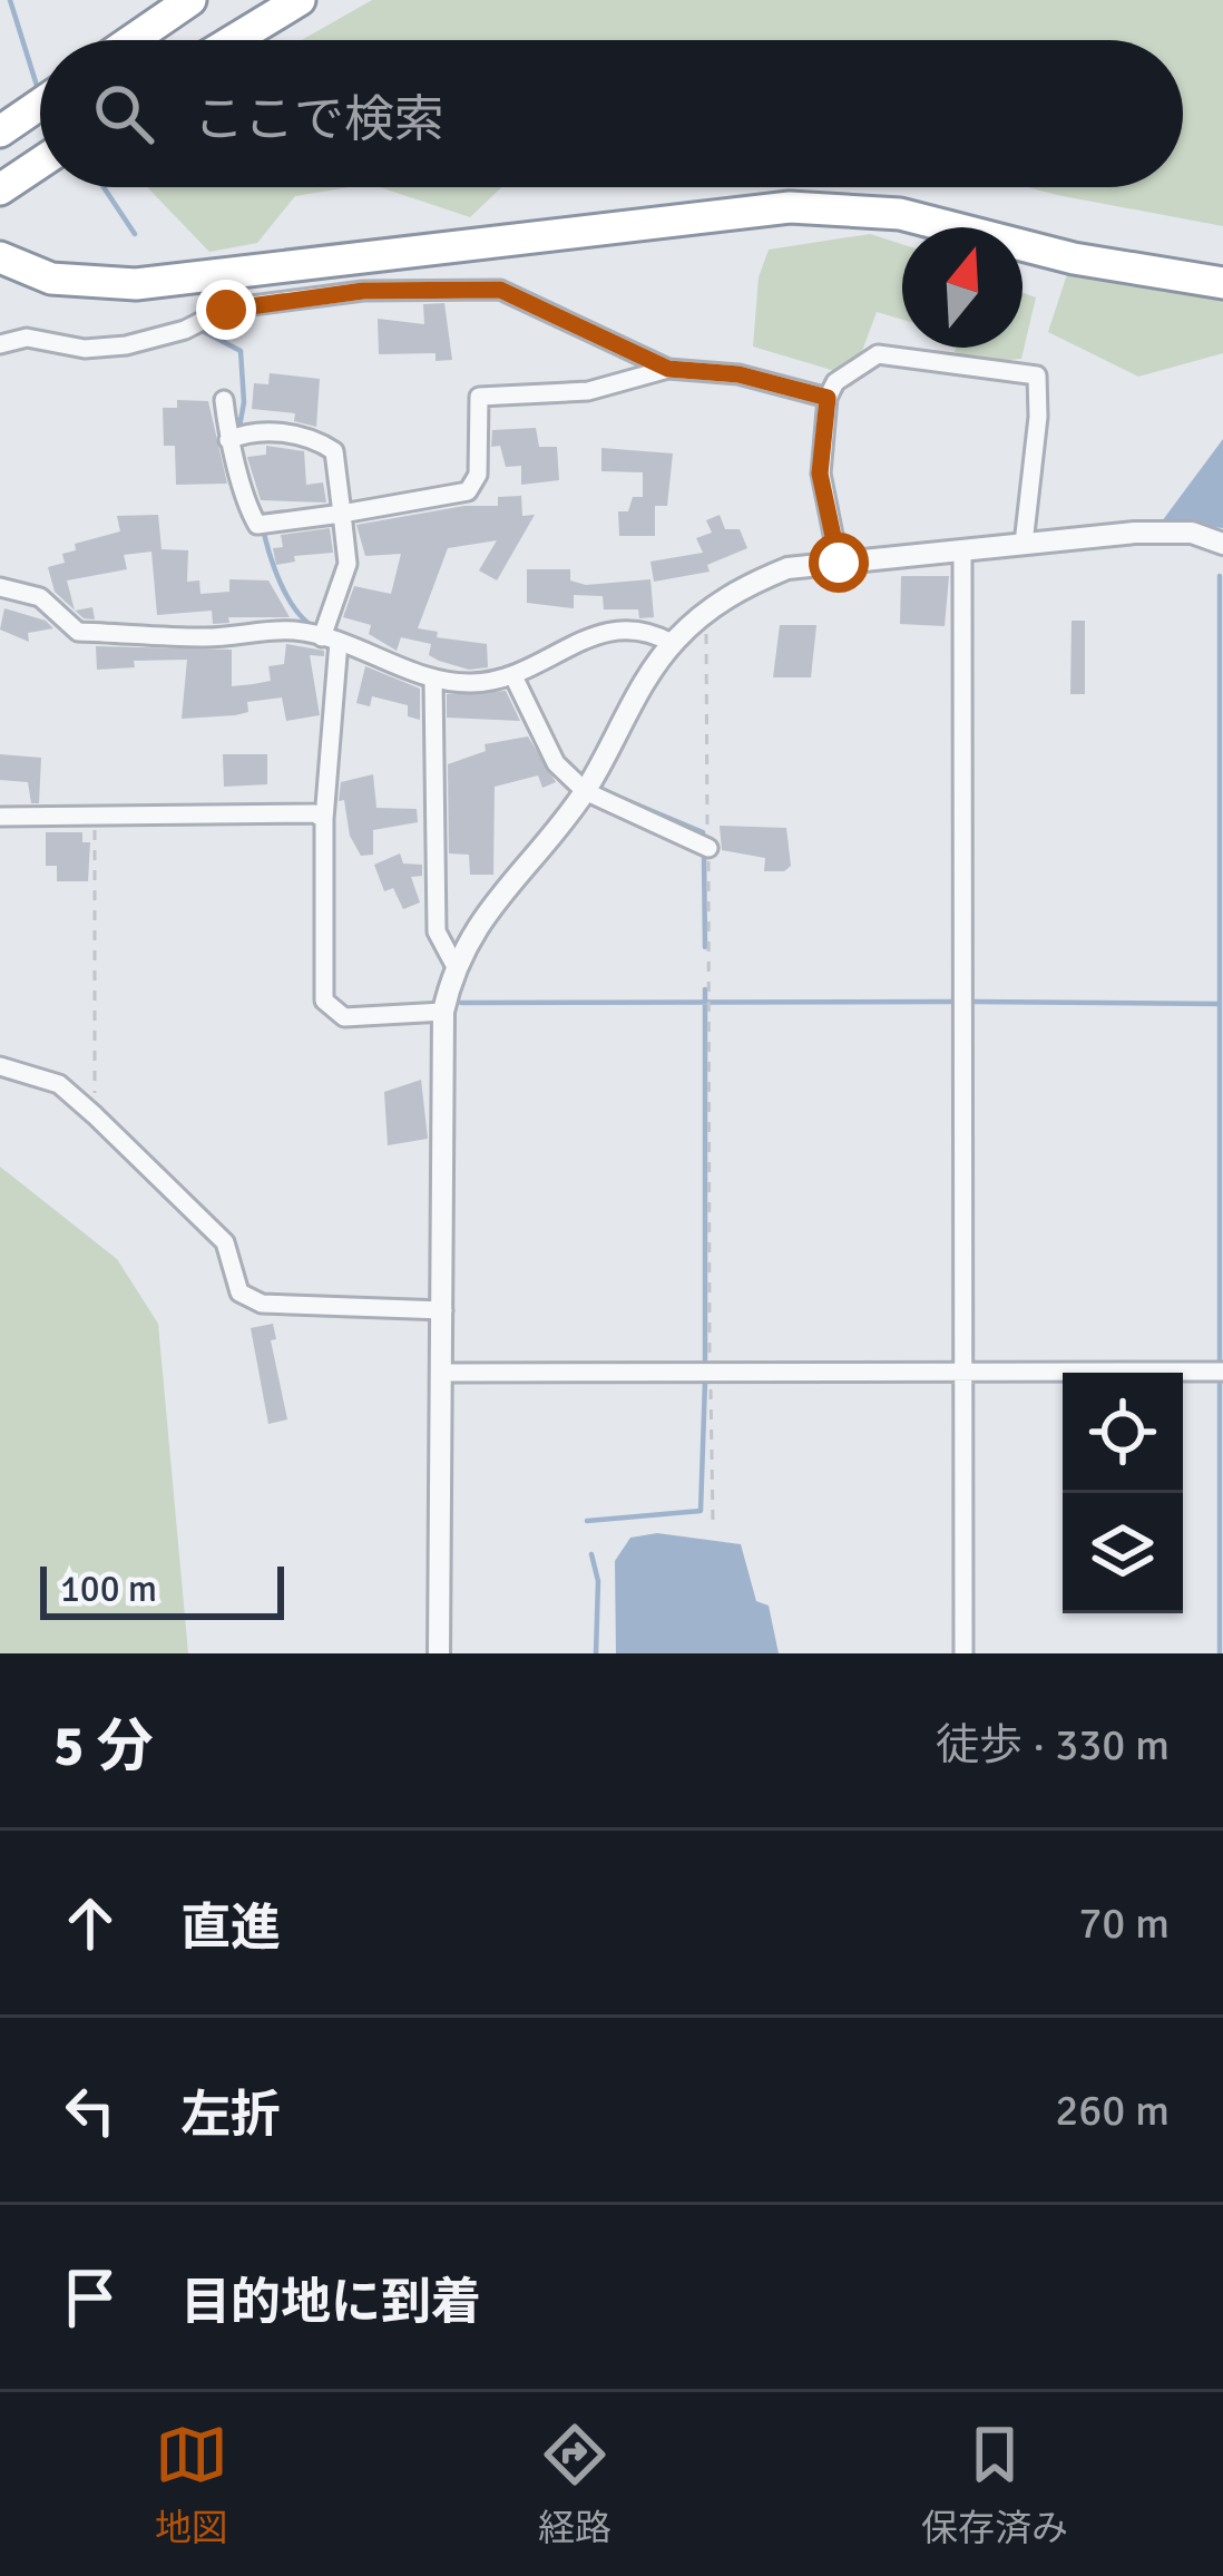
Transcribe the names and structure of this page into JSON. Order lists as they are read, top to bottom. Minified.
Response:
{"scale_bar":"100 m","north":"top","page":{"search":"ここで検索","scale":"100 m","heading":["5 分","徒歩 · 330 m"],"list":[["直進","70 m"],["左折","260 m"],"目的地に到着"],"nav":["地図","経路","保存済み"]}}
